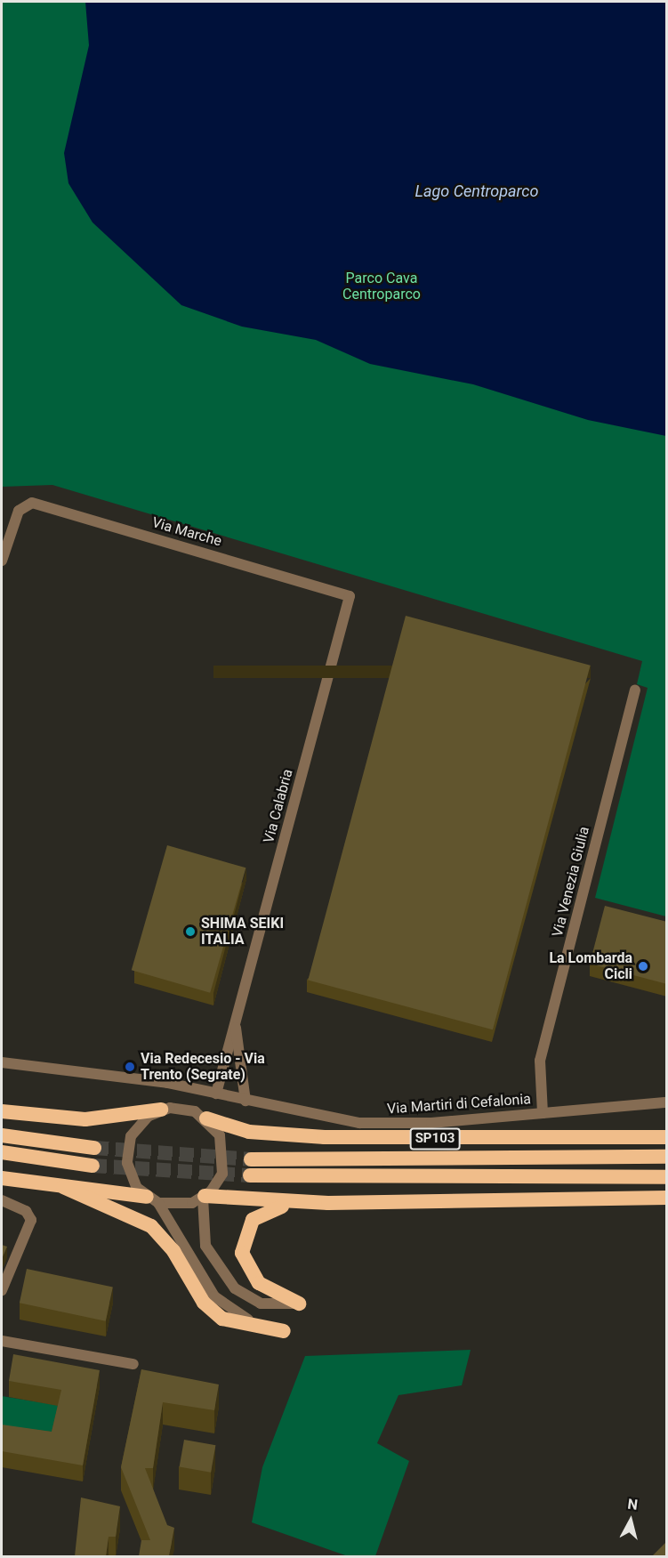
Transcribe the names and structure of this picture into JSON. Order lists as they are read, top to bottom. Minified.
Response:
{"streets":{"highway":["SP103"],"street":["Via Marche","Via Calabria","Via Venezia Giulia","Via Martiri di Cefalonia"]},"crossings":[["Via Marche","Via Calabria"],["Via Calabria","Via Martiri di Cefalonia"],["Via Venezia Giulia","Via Martiri di Cefalonia"]],"water":["Lago Centroparco"],"parks":["Parco Cava Centroparco"],"places":["SHIMA SEIKI ITALIA","La Lombarda Cicli","Via Redecesio - Via Trento (Segrate)"],"north":"top"}
